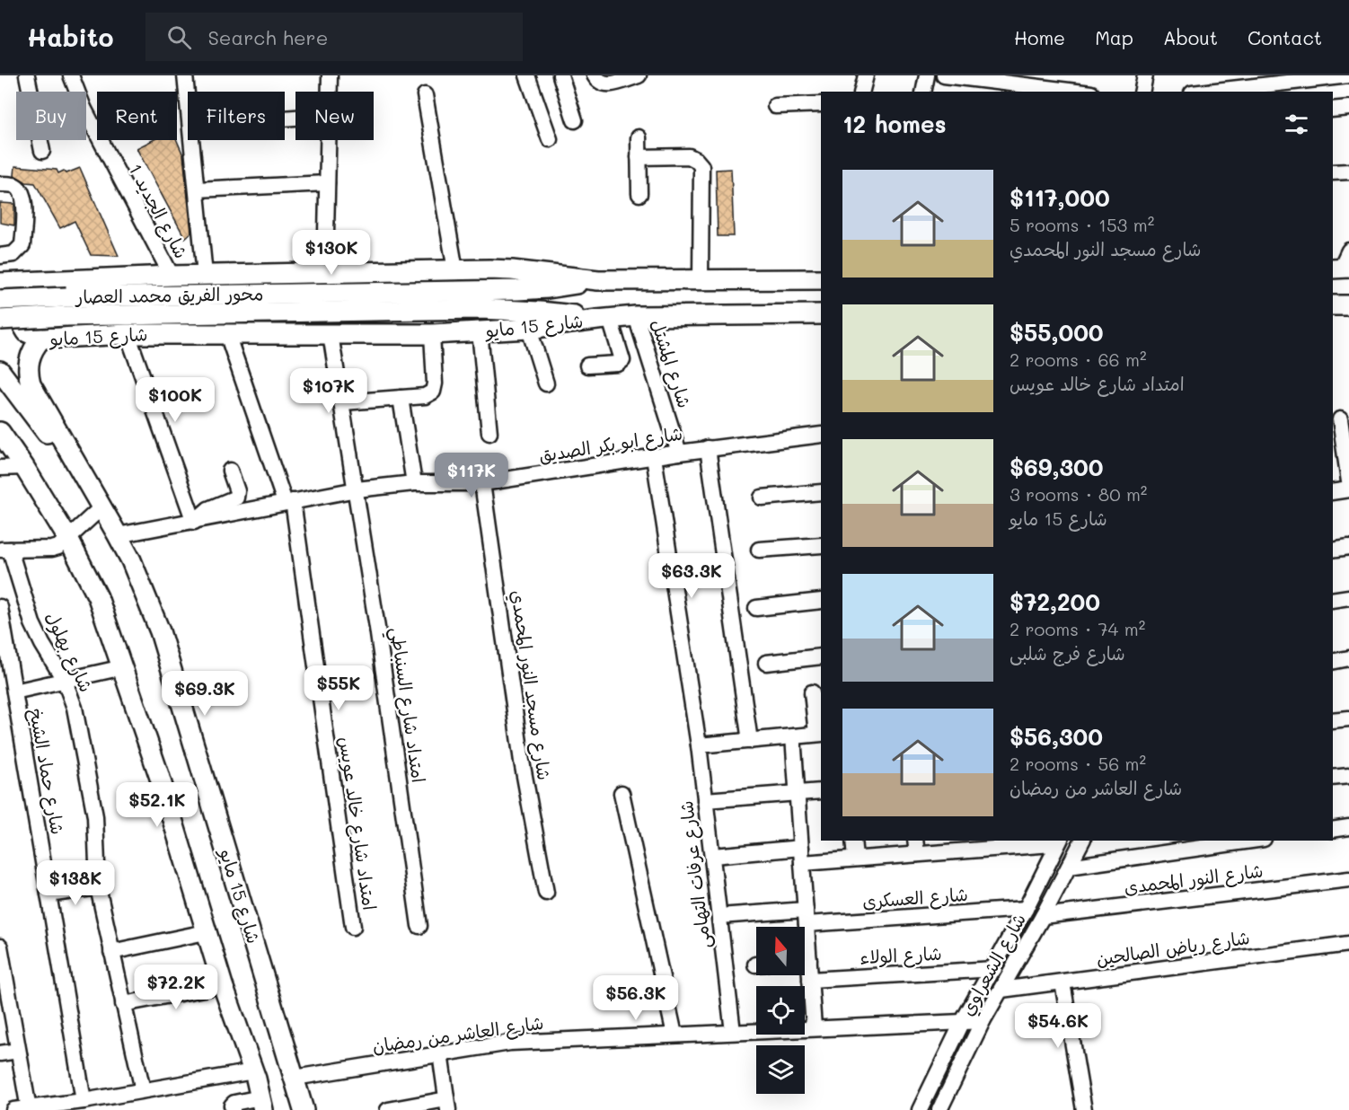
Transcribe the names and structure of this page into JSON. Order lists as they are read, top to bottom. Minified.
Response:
{"streets":{"main road":["محور الفريق محمد العصار","شارع 15 مايو"],"street":["شارع الجديد 1","شارع المشتل","شارع ابو بكر الصديق","شارع بهلول","شارع مسجد النور المحمدي","امتداد شارع السنباطي","شارع حماد الشيخ","امتداد شارع خالد عويس","شارع عرفات التهامى","شارع النور المحمدى","شارع العسكرى","شارع رياض الصالحين","شارع الولاء","شارع الشعراوي","شارع العاشر من رمضان"]},"crossings":[["محور الفريق محمد العصار","شارع 15 مايو"],["شارع 15 مايو","شارع المشتل"],["شارع 15 مايو","شارع ابو بكر الصديق"],["شارع 15 مايو","امتداد شارع السنباطي"],["شارع 15 مايو","امتداد شارع خالد عويس"],["شارع 15 مايو","شارع العاشر من رمضان"],["شارع المشتل","شارع ابو بكر الصديق"],["شارع ابو بكر الصديق","شارع مسجد النور المحمدي"],["شارع ابو بكر الصديق","امتداد شارع السنباطي"],["شارع ابو بكر الصديق","امتداد شارع خالد عويس"],["شارع ابو بكر الصديق","شارع عرفات التهامى"],["شارع عرفات التهامى","شارع العسكرى"],["شارع عرفات التهامى","شارع العاشر من رمضان"],["شارع النور المحمدى","شارع الشعراوي"],["شارع العسكرى","شارع الشعراوي"],["شارع رياض الصالحين","شارع الشعراوي"],["شارع الولاء","شارع الشعراوي"],["شارع الشعراوي","شارع العاشر من رمضان"]],"north":"top","page":{"header":"Habito","search":"Search here","nav":["Home","Map","About","Contact"],"chip":["Buy","Rent","Filters","New"],"heading":"12 homes","list":[{"name":"$117,000","note":"5 rooms · 153 m² · شارع مسجد النور المحمدي"},{"name":"$55,000","note":"2 rooms · 66 m² · امتداد شارع خالد عويس"},{"name":"$69,300","note":"3 rooms · 80 m² · شارع 15 مايو"},{"name":"$72,200","note":"2 rooms · 74 m² · شارع فرج شلبى"},{"name":"$56,300","note":"2 rooms · 56 m² · شارع العاشر من رمضان"}],"price":["$130K","$107K","$100K","$117K","$63.3K","$55K","$69.3K","$52.1K","$138K","$72.2K","$56.3K","$54.6K"]}}
